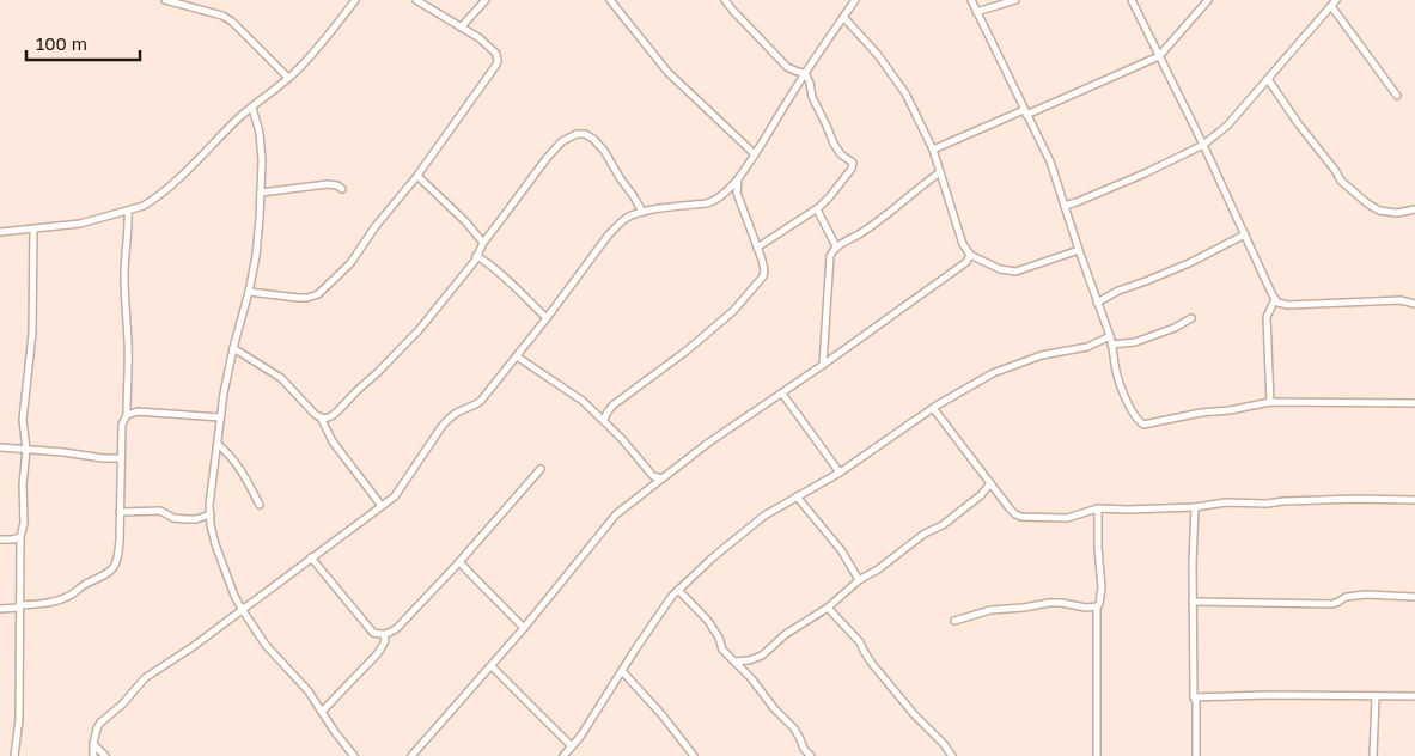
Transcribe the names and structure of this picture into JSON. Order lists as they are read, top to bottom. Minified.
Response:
{"scale_bar":"100 m"}
